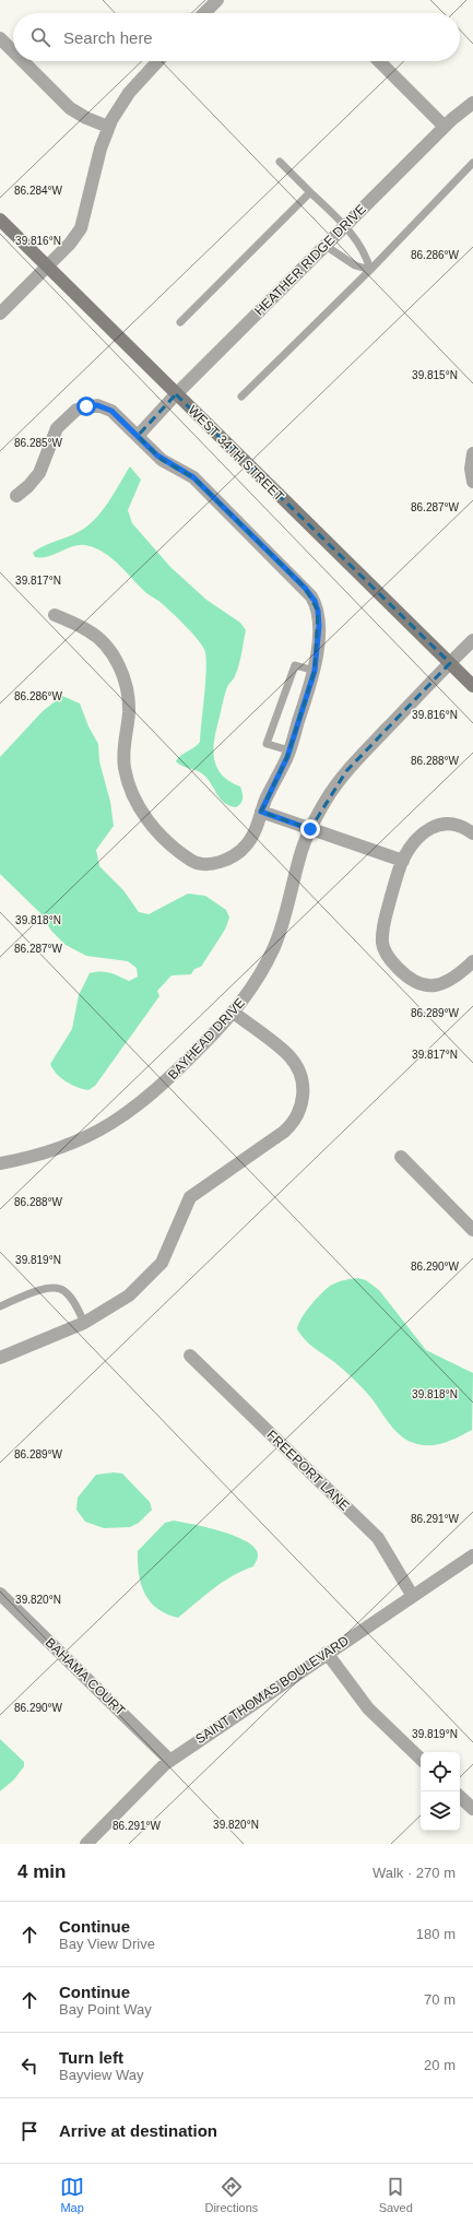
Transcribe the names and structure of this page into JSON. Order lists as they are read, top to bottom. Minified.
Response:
{"streets":{"street":["HEATHER RIDGE DRIVE","WEST 34TH STREET","BAYHEAD DRIVE","FREEPORT LANE","BAHAMA COURT","SAINT THOMAS BOULEVARD"]},"crossings":[["HEATHER RIDGE DRIVE","WEST 34TH STREET"],["WEST 34TH STREET","BAYHEAD DRIVE"],["FREEPORT LANE","SAINT THOMAS BOULEVARD"],["BAHAMA COURT","SAINT THOMAS BOULEVARD"]],"page":{"search":"Search here","heading":["4 min","Walk · 270 m"],"list":[["Continue","Bay View Drive","180 m"],["Continue","Bay Point Way","70 m"],["Turn left","Bayview Way","20 m"],"Arrive at destination"],"nav":["Map","Directions","Saved"]},"coordinates":["86.284°W","39.816°N","86.286°W","39.815°N","86.285°W","86.287°W","39.817°N","86.288°W","39.818°N","86.289°W","39.819°N","86.290°W","86.291°W","39.820°N"]}
